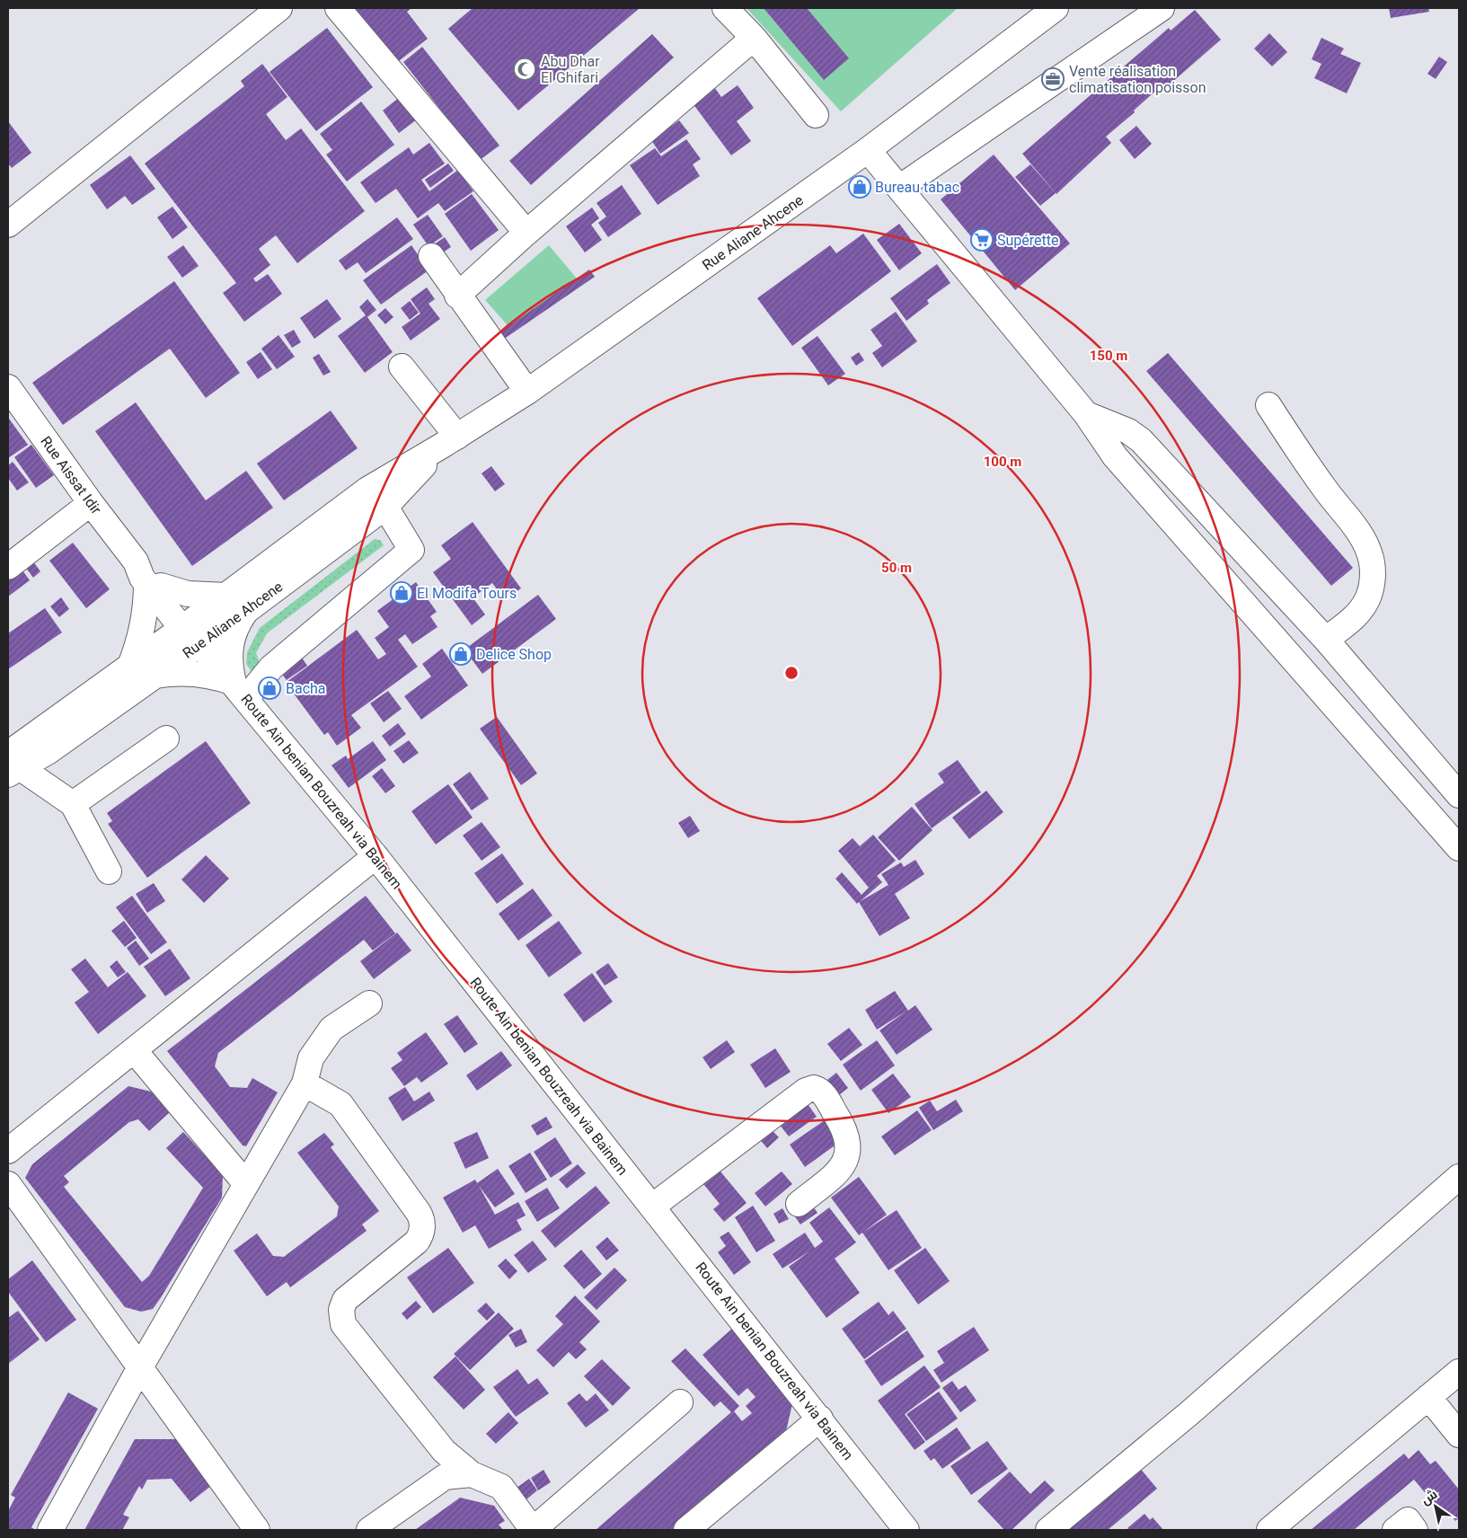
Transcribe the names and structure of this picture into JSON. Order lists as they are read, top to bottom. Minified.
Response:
{"streets":{"street":["Rue Aliane Ahcene","Rue Aissat Idir","Route Ain benian Bouzreah via Bainem"]},"crossings":[["Rue Aliane Ahcene","Rue Aissat Idir"],["Rue Aliane Ahcene","Route Ain benian Bouzreah via Bainem"],["Rue Aissat Idir","Route Ain benian Bouzreah via Bainem"]],"places":{"mosque":["Abu Dhar El Ghifari"],"office":["Vente réalisation climatisation poisson"],"shop":["Bureau tabac","El Modifa Tours","Delice Shop","Bacha"],"supermarket":["Supérette"]},"north":"top left","rings":["150 m","100 m","50 m"]}
